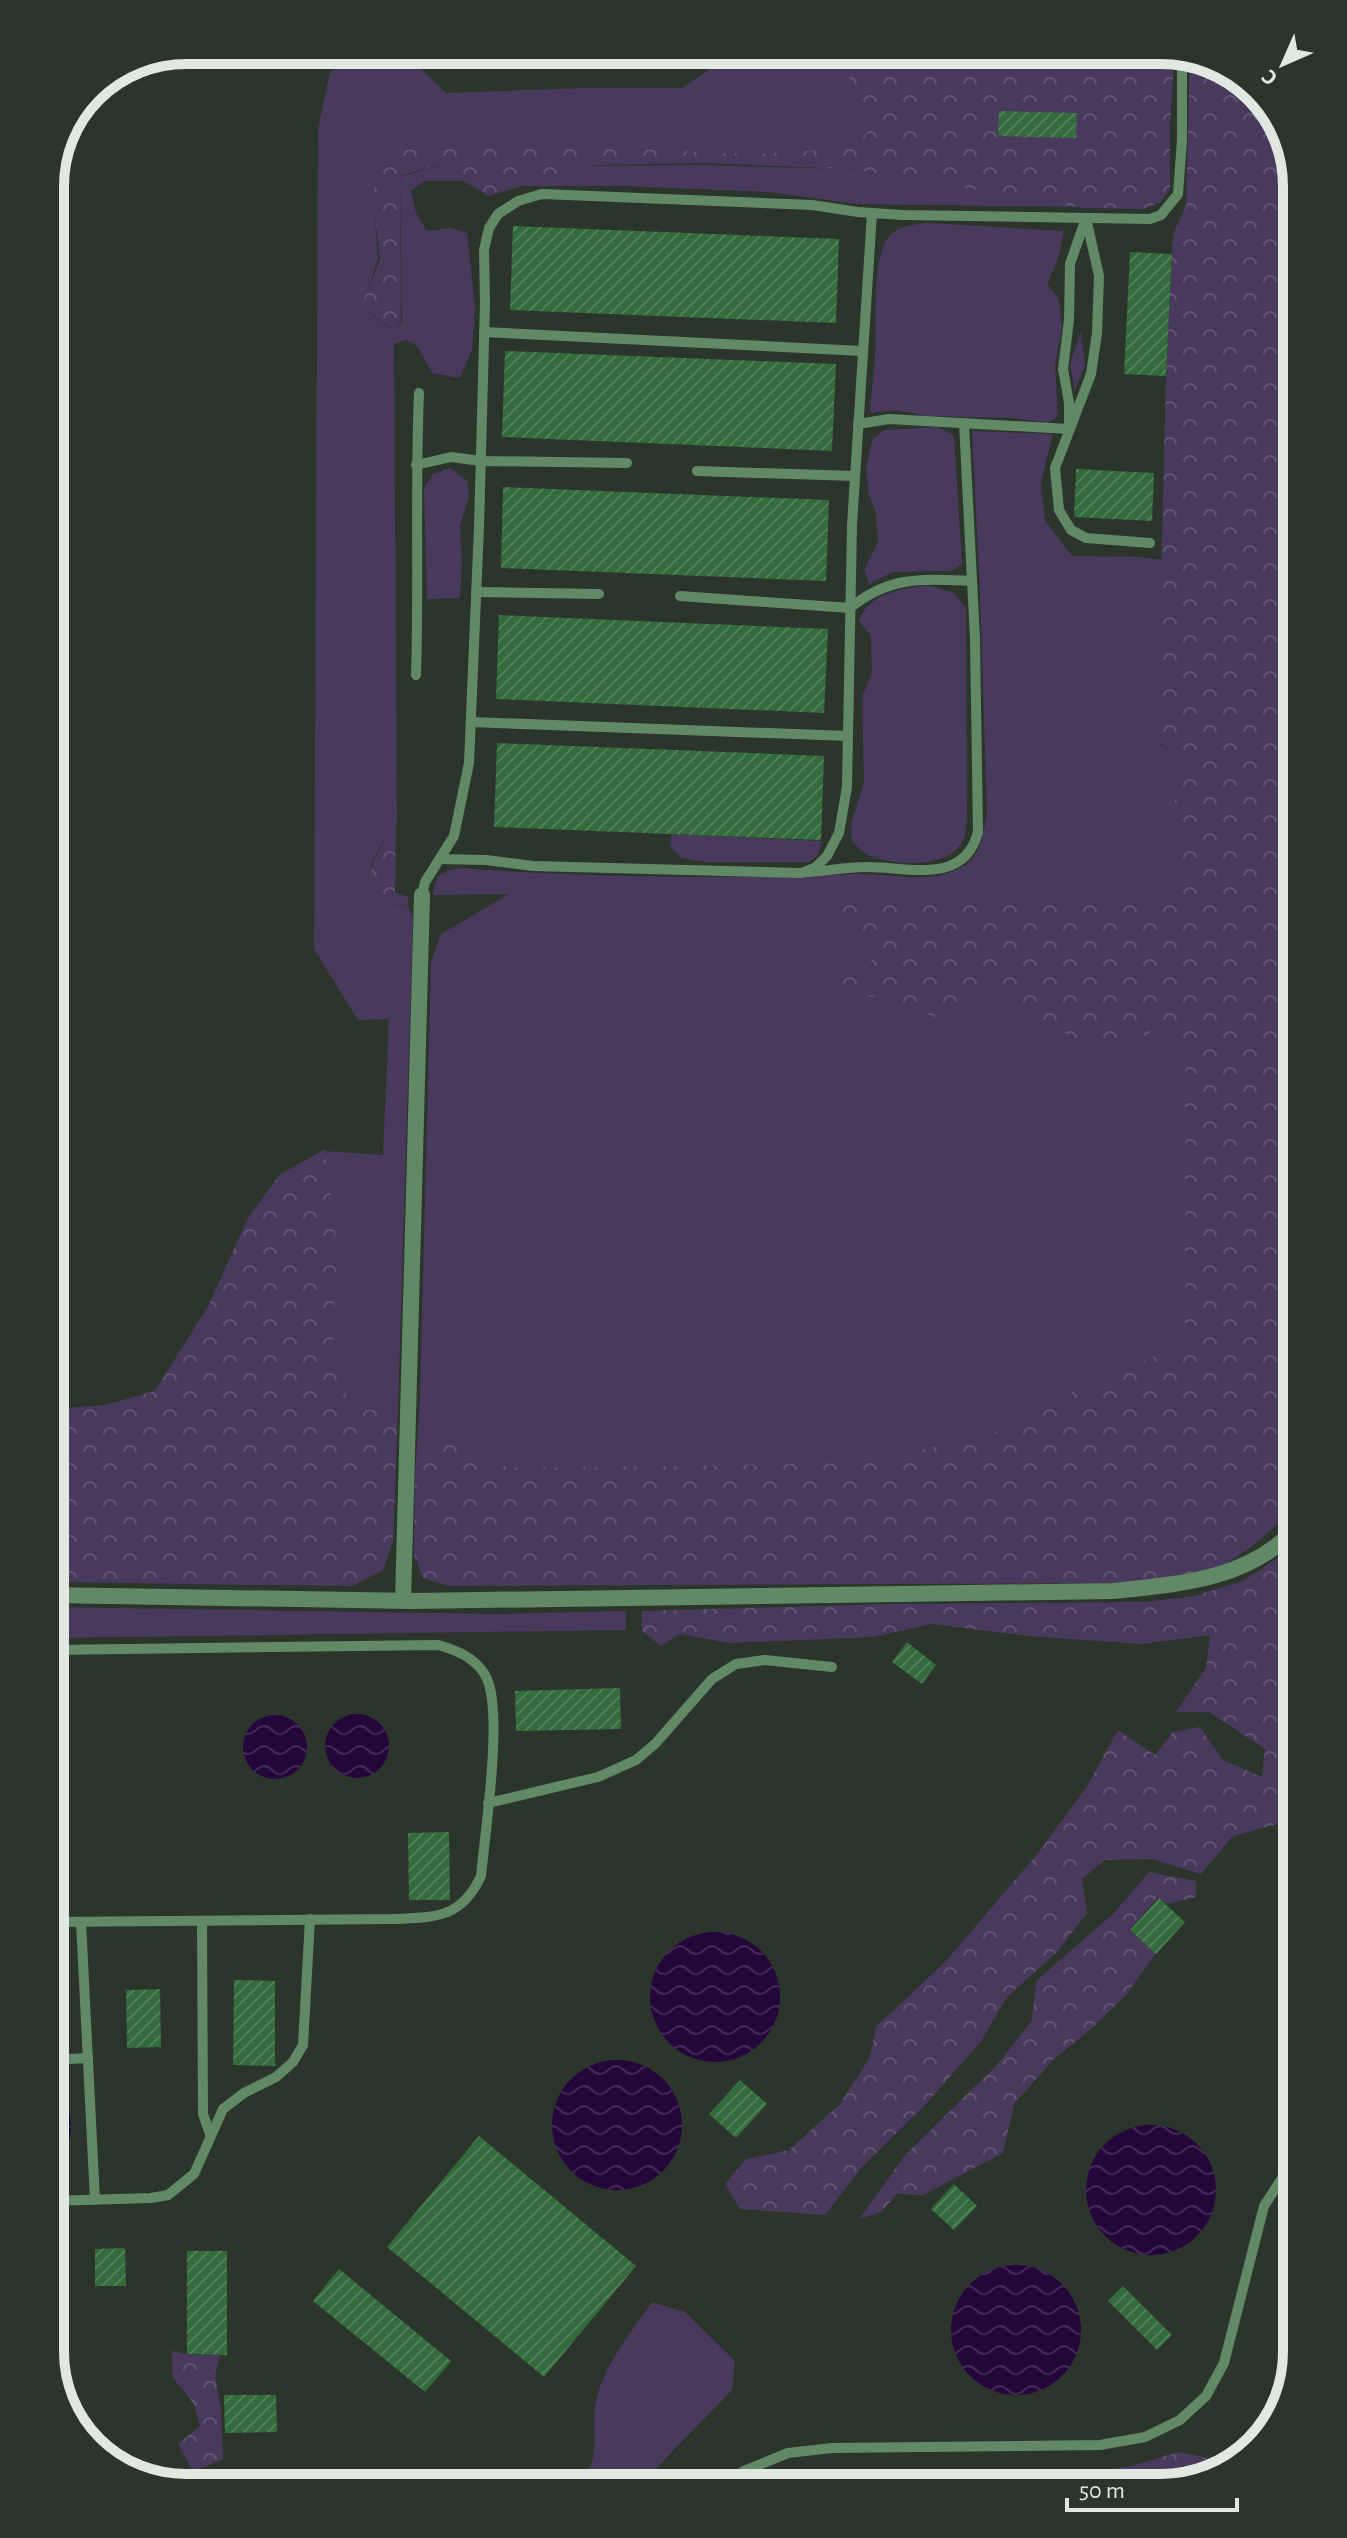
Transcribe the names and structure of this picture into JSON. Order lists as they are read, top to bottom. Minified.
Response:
{"scale_bar":"50 m","north":"bottom left"}
